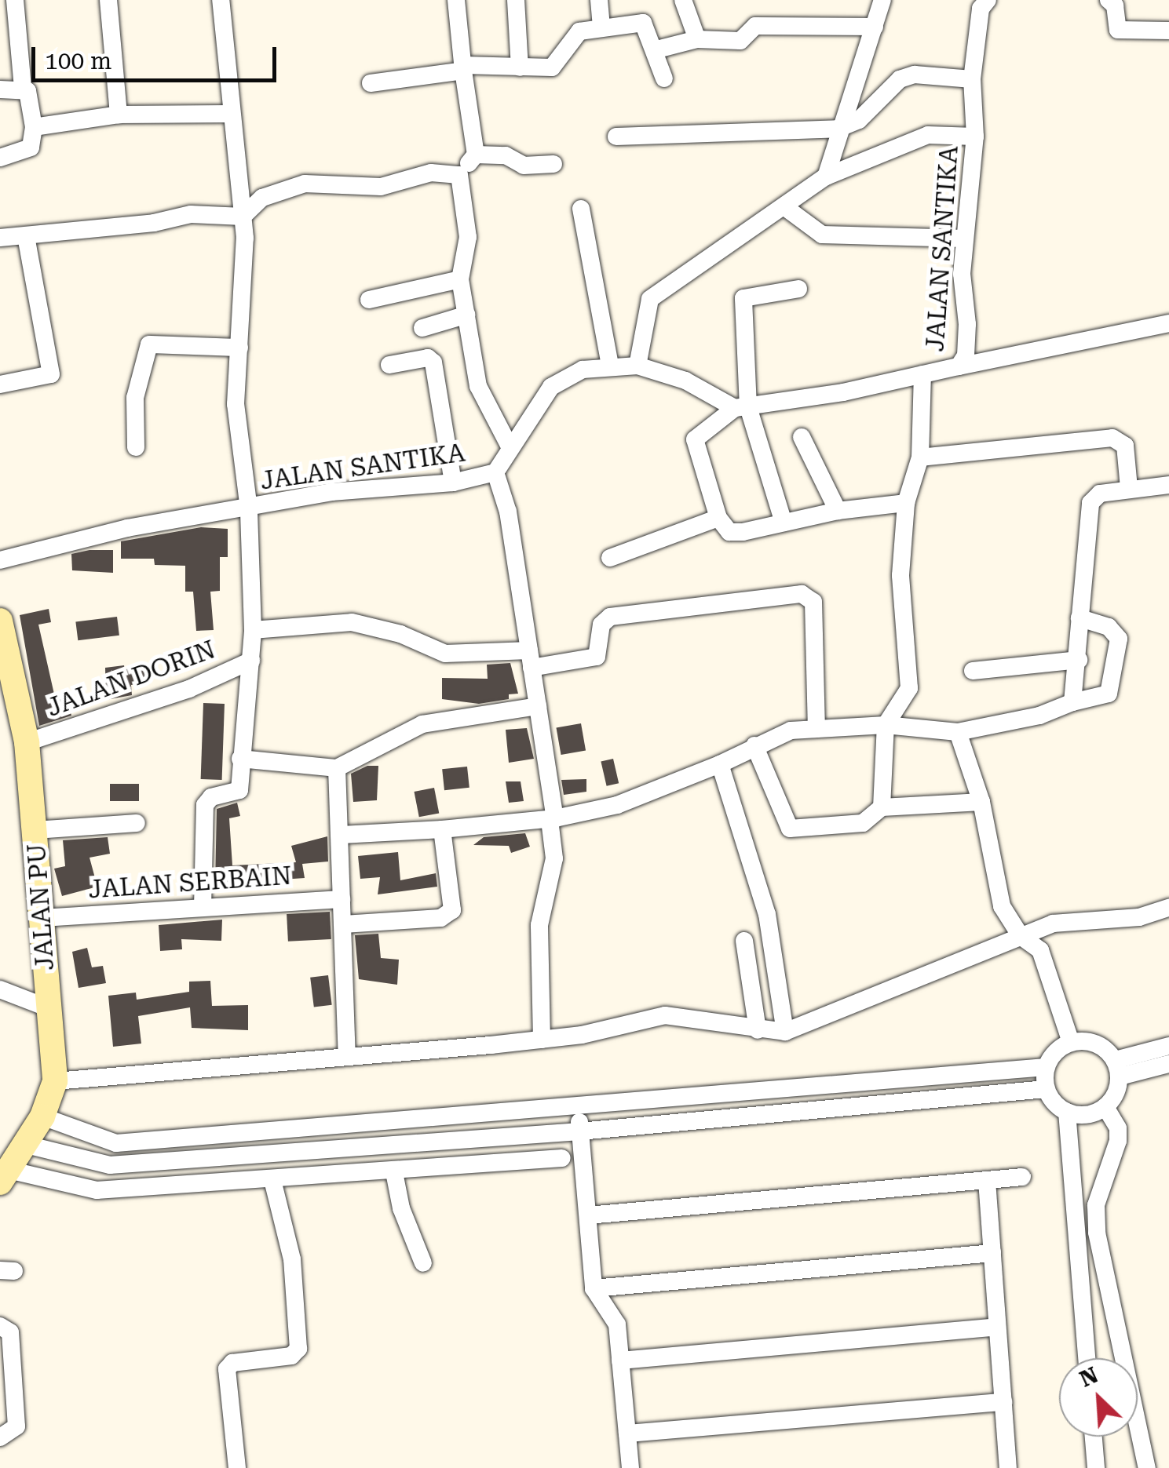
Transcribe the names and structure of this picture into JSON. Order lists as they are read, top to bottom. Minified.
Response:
{"streets":{"street":["JALAN SANTIKA","JALAN DORIN","JALAN SERBAIN","JALAN PU"]},"crossings":[["JALAN DORIN","JALAN PU"],["JALAN SERBAIN","JALAN PU"]],"scale_bar":"100 m","north":"top left"}
